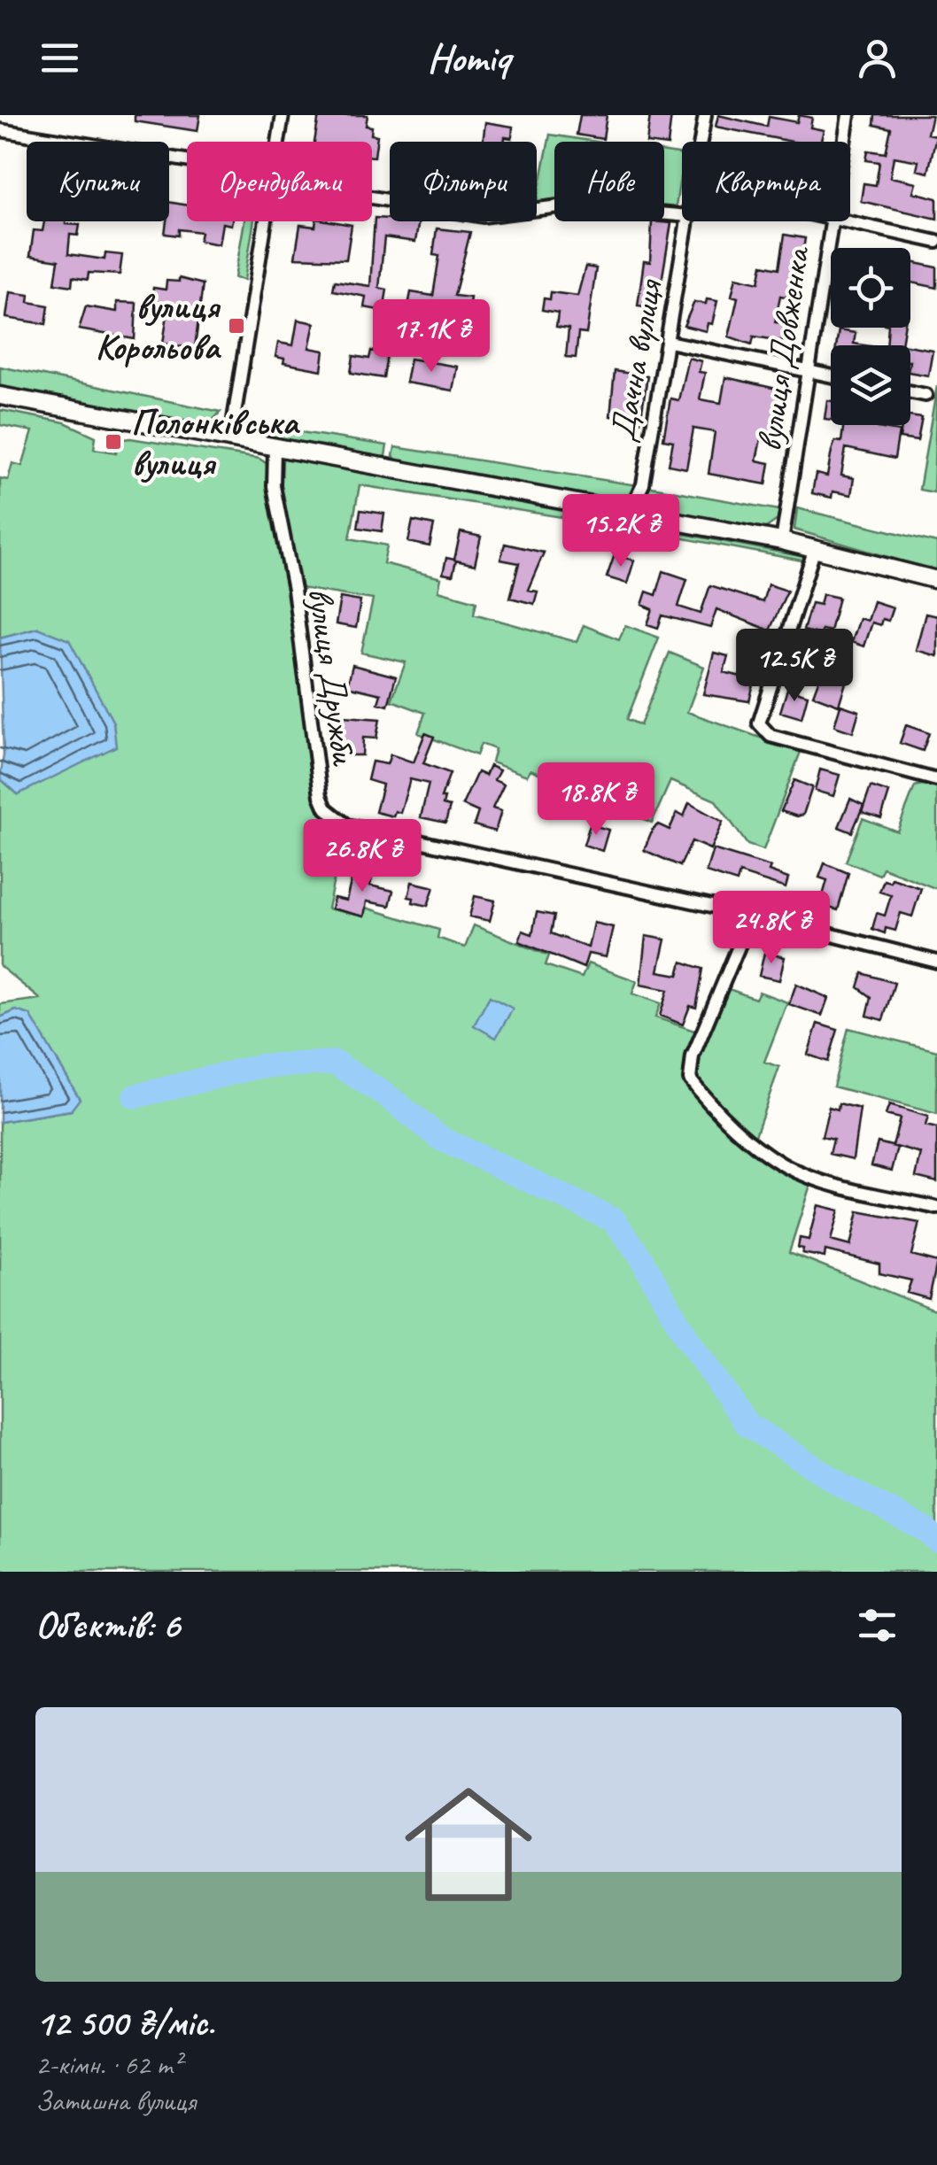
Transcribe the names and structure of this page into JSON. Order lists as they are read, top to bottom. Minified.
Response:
{"streets":{"street":["вулиця Довженка","Дачна вулиця","вулиця Дружби"]},"places":{"transit":["вулиця Корольова","Полонківська вулиця"]},"page":{"header":"Homiq","chip":["Купити","Орендувати","Фільтри","Нове","Квартира"],"price":["17.1K ₴","15.2K ₴","12.5K ₴","18.8K ₴","26.8K ₴","24.8K ₴"],"heading":"Об’єктів: 6","list":[{"name":"12 500 ₴/міс.","note":"2-кімн. · 62 m² · Затишна вулиця"}]}}
